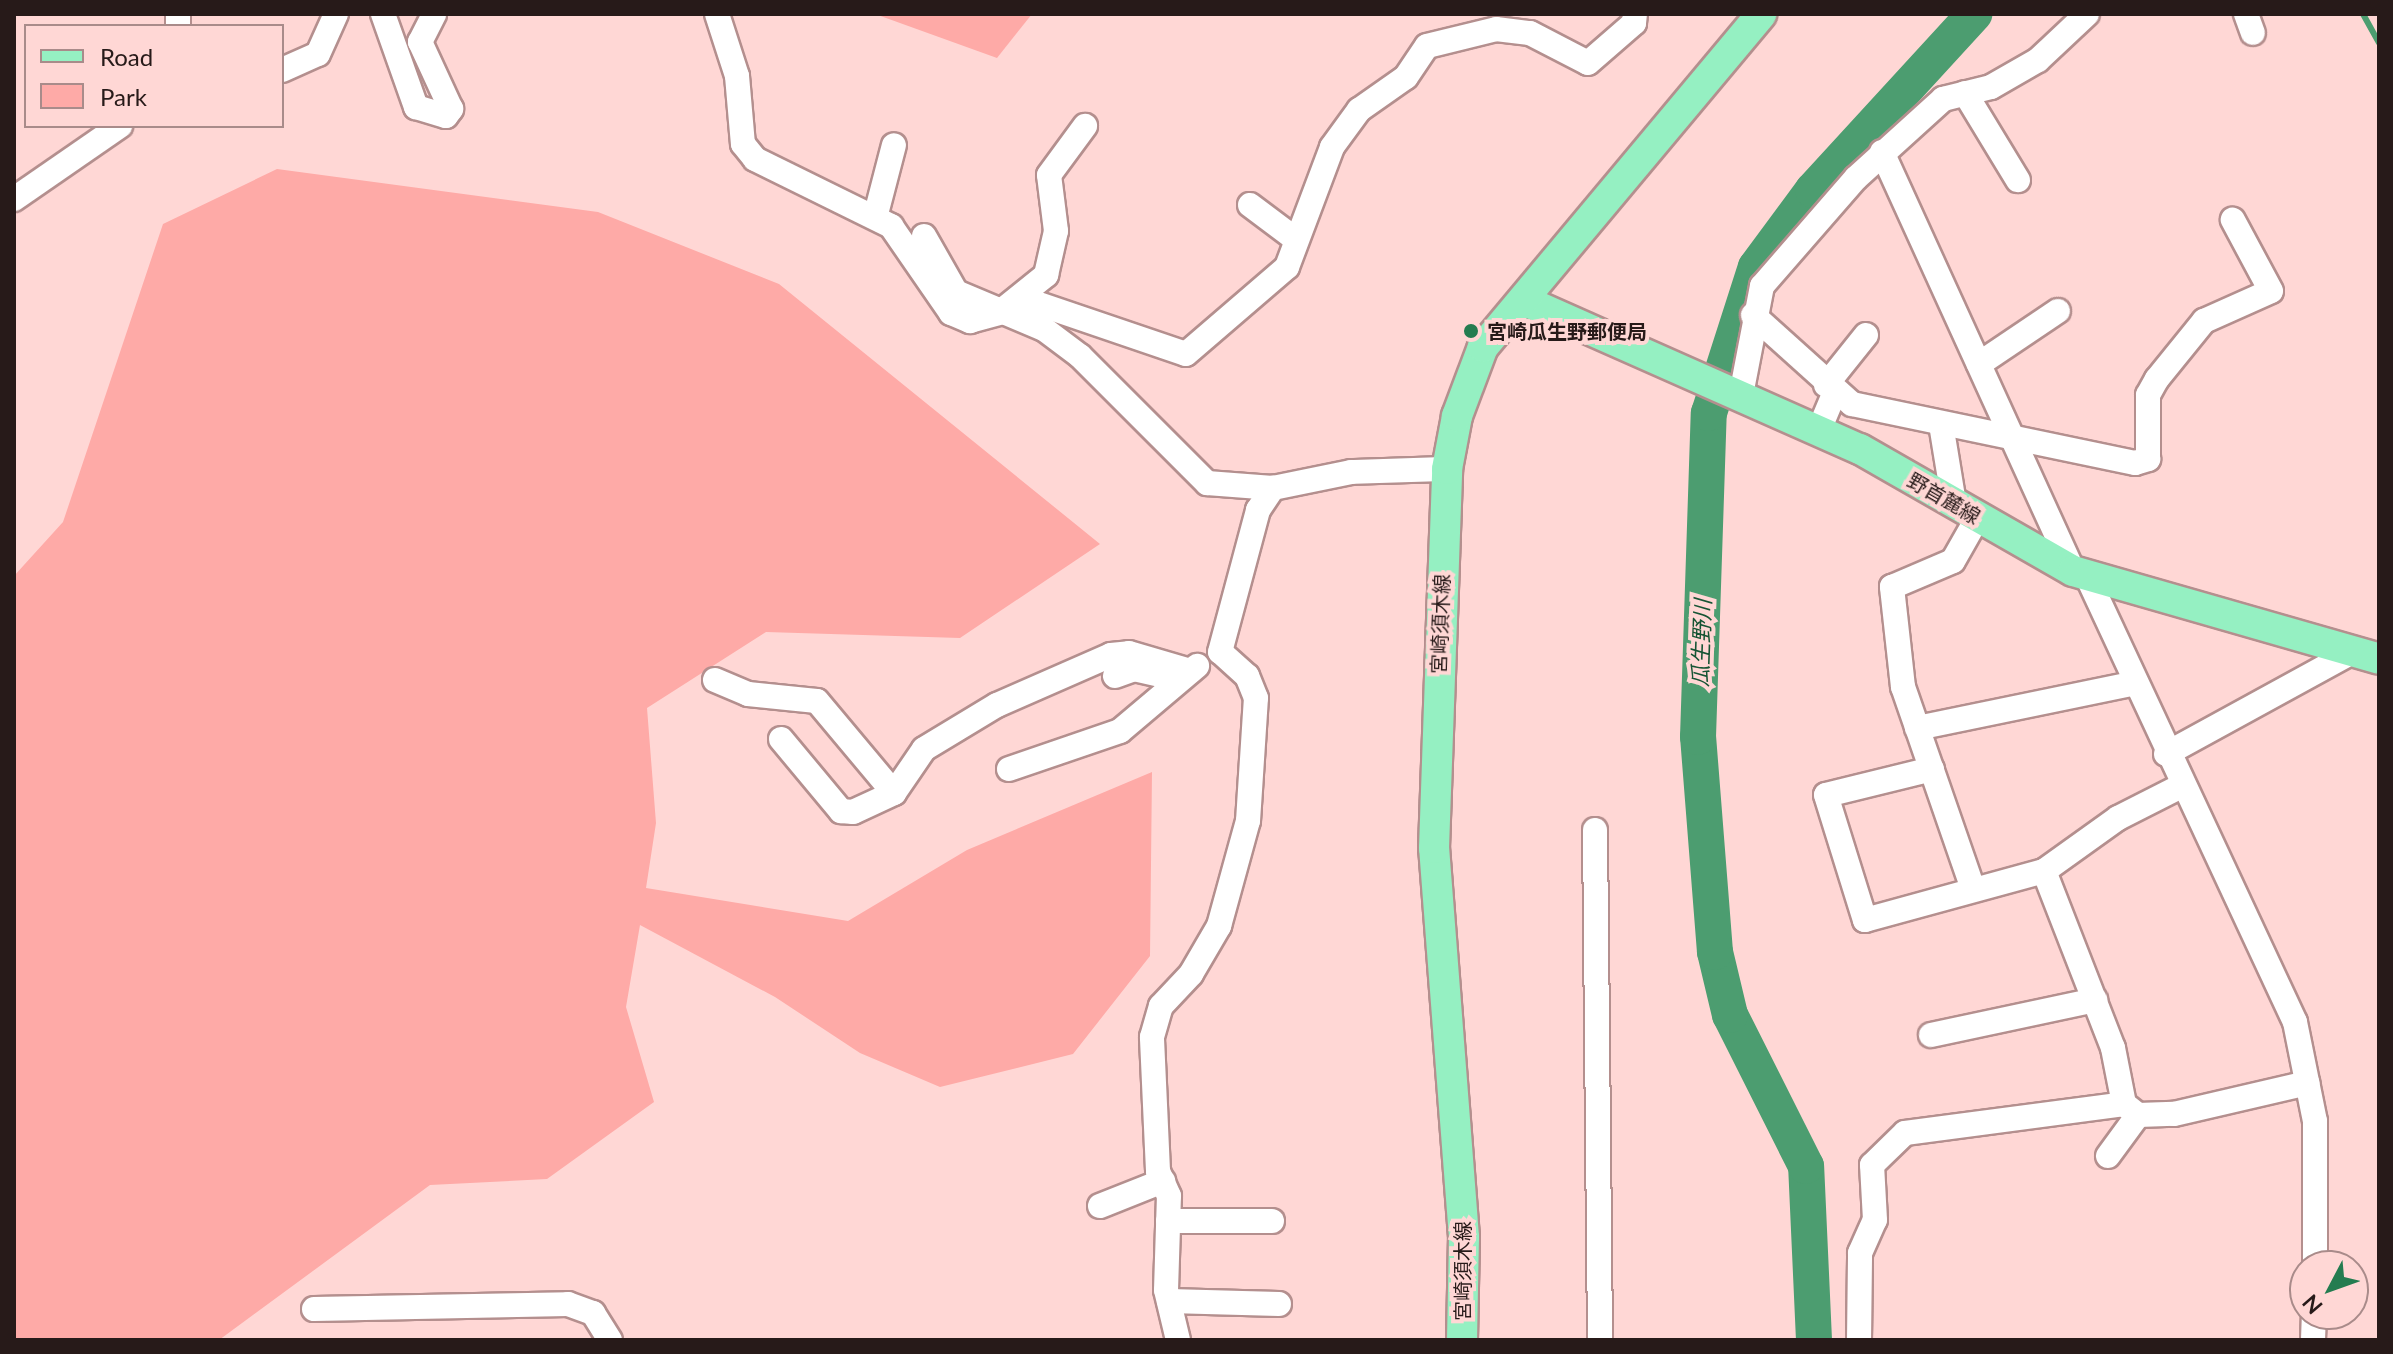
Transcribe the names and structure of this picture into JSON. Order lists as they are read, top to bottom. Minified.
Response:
{"streets":{"main road":["野首麓線","宮崎須木線"]},"crossings":[["野首麓線","宮崎須木線"]],"water":["瓜生野川"],"places":["宮崎瓜生野郵便局"],"legend":["Road","Park"],"north":"bottom left"}
